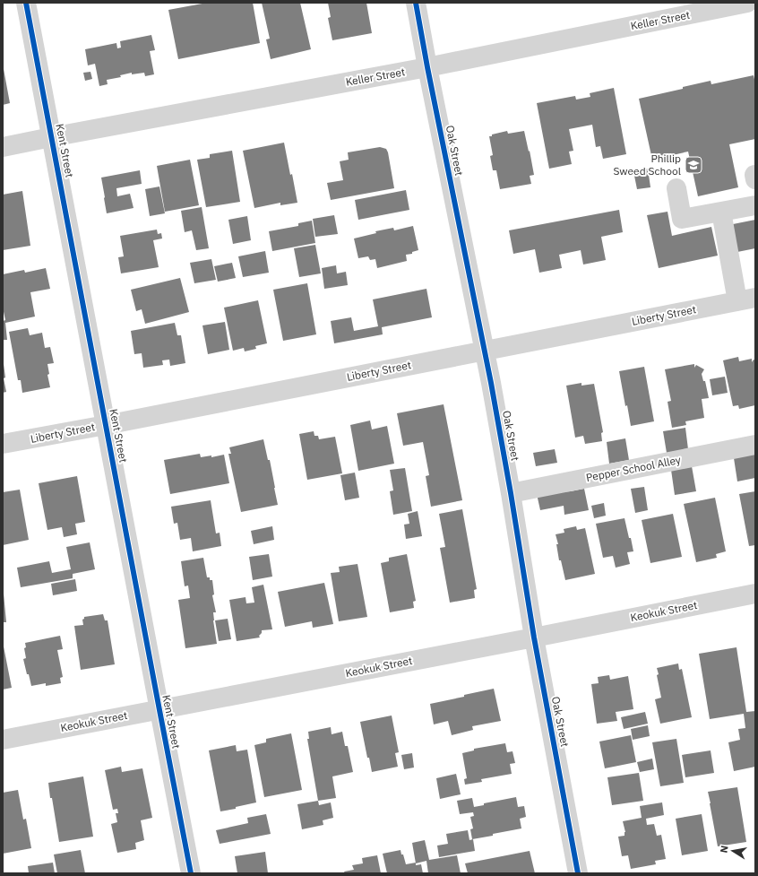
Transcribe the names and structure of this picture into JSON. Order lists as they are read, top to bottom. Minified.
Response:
{"streets":{"street":["Keller Street","Kent Street","Oak Street","Liberty Street","Pepper School Alley","Keokuk Street"]},"crossings":[["Keller Street","Kent Street"],["Keller Street","Oak Street"],["Kent Street","Liberty Street"],["Kent Street","Keokuk Street"],["Oak Street","Liberty Street"],["Oak Street","Pepper School Alley"],["Oak Street","Keokuk Street"]],"places":{"school or university":["Phillip Sweed School"]},"north":"left"}
